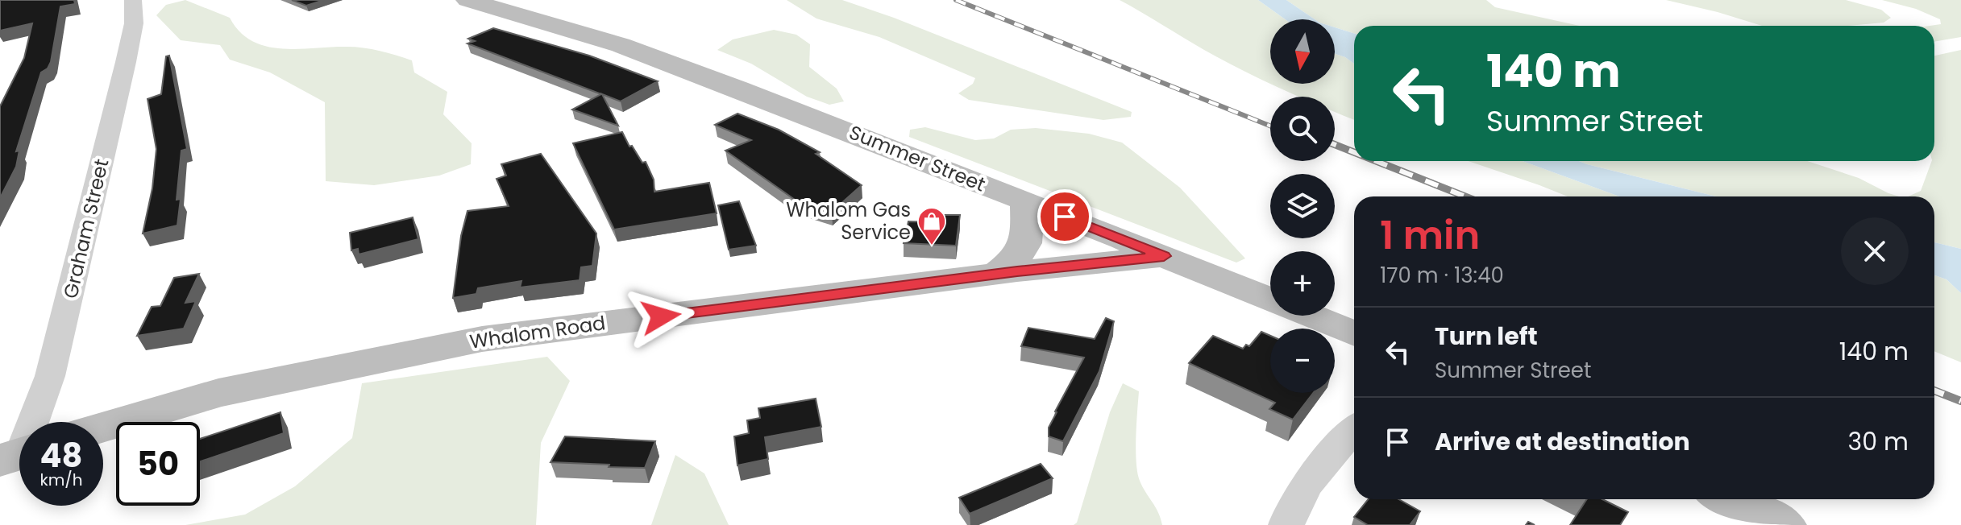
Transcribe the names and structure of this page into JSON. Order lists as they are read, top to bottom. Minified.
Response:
{"streets":{"main road":["Summer Street","Whalom Road"],"street":["Graham Street"]},"crossings":[["Summer Street","Whalom Road"]],"places":{"shop":["Whalom Gas Service"]},"north":"bottom","page":{"map_buttons":["+","−"],"turn":["140 m","Summer Street"],"heading":["1 min","170 m · 13:40"],"list":[{"name":"Turn left","note":"Summer Street","value":"140 m"},{"name":"Arrive at destination","value":"30 m"}],"speed":"48 km/h","limit":"50"}}
